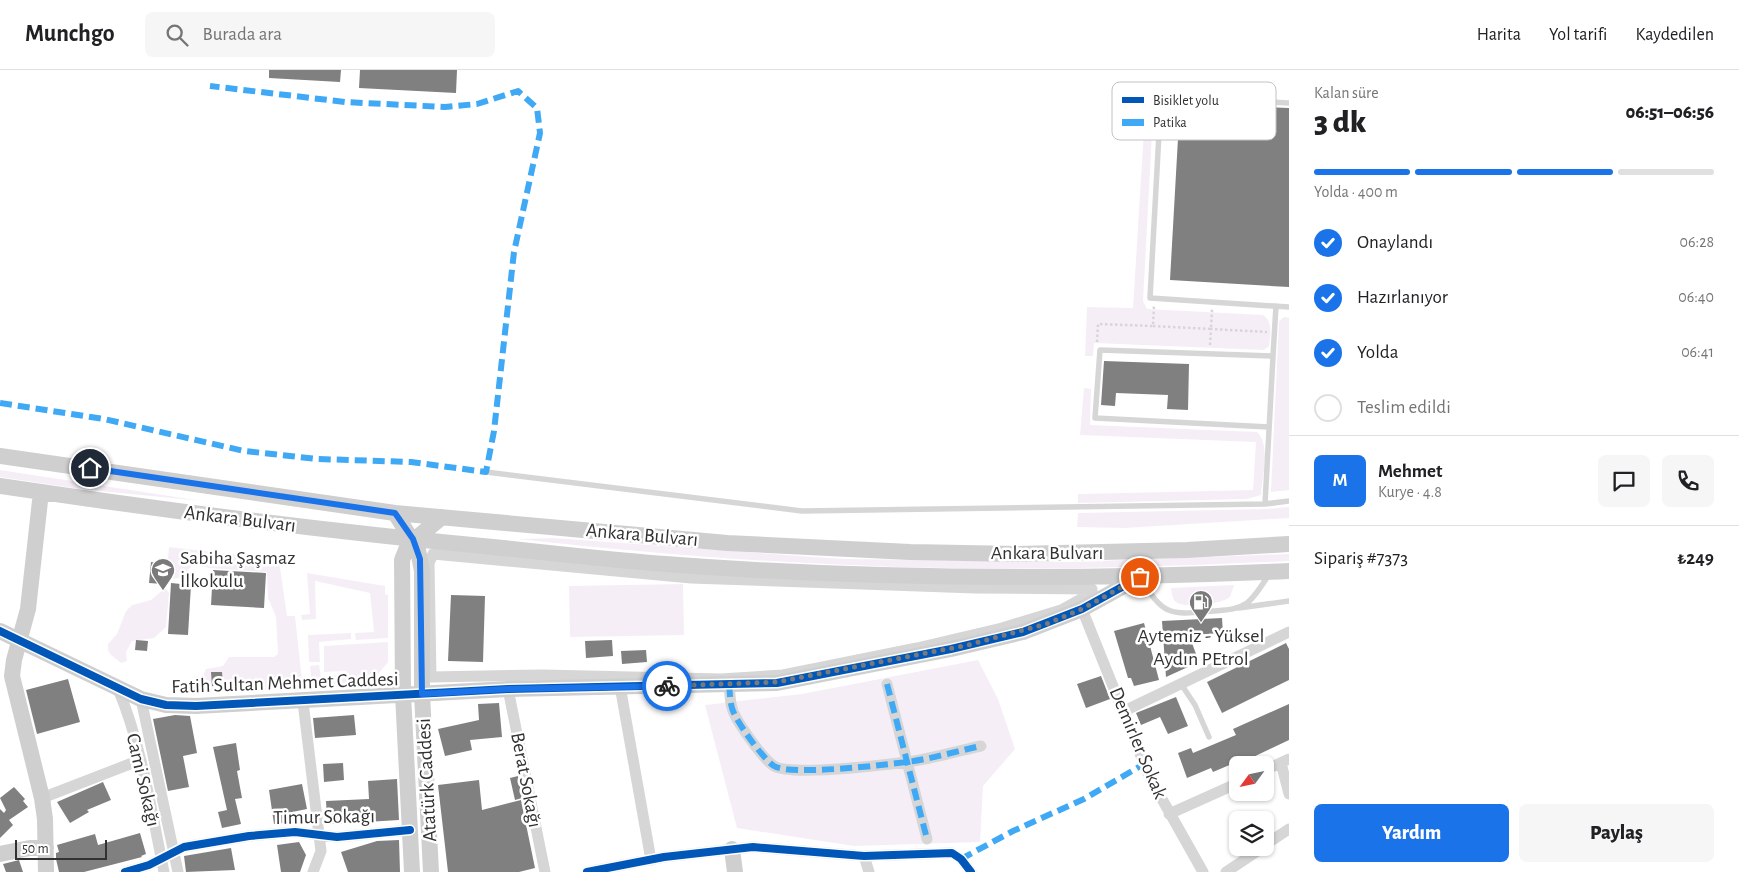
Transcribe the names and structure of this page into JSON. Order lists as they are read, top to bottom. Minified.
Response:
{"streets":{"main road":["Ankara Bulvarı","Fatih Sultan Mehmet Caddesi","Atatürk Caddesi"],"street":["Demirler Sokak","Cami Sokağı","Berat Sokağı","Timur Sokağı"]},"crossings":[["Ankara Bulvarı","Fatih Sultan Mehmet Caddesi"],["Ankara Bulvarı","Atatürk Caddesi"],["Fatih Sultan Mehmet Caddesi","Demirler Sokak"],["Fatih Sultan Mehmet Caddesi","Cami Sokağı"],["Fatih Sultan Mehmet Caddesi","Atatürk Caddesi"],["Fatih Sultan Mehmet Caddesi","Berat Sokağı"],["Cami Sokağı","Timur Sokağı"],["Atatürk Caddesi","Timur Sokağı"]],"places":{"school or university":["Sabiha Şaşmaz İlkokulu"],"fuel station":["Aytemiz - Yüksel Aydın PEtrol"]},"legend":["Bisiklet yolu","Patika"],"scale_bar":"50 m","north":"bottom left","page":{"header":"Munchgo","search":"Burada ara","nav":["Harita","Yol tarifi","Kaydedilen"],"heading":["3 dk","Kalan süre","06:51–06:56"],"panel":["Mehmet","Kurye · 4.8","Sipariş #7373","₺249"],"bar":"Yolda · 400 m","list":[["Onaylandı","06:28"],["Hazırlanıyor","06:40"],["Yolda","06:41"],"Teslim edildi"],"round":"M","buttons":["Yardım","Paylaş"],"scale":"50 m"}}
